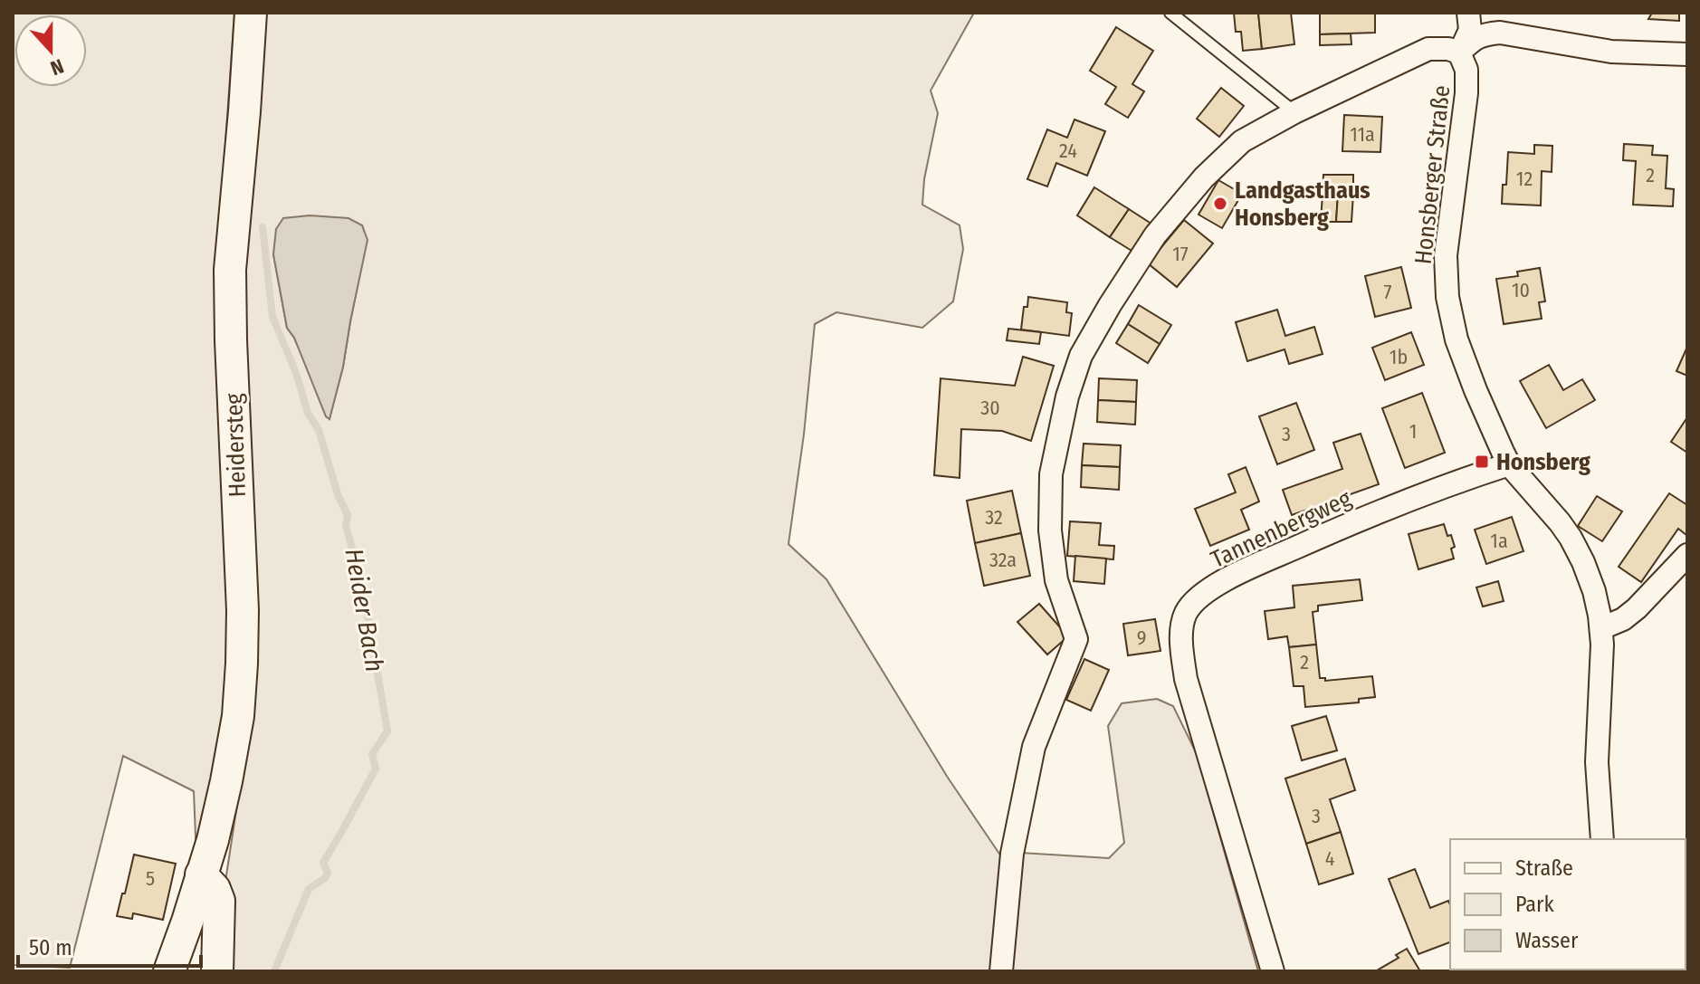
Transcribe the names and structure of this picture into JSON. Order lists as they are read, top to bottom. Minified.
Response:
{"streets":{"main road":["Heidersteg"],"street":["Honsberger Straße","Tannenbergweg"]},"crossings":[["Honsberger Straße","Tannenbergweg"]],"water":["Heider Bach"],"places":{"other":["Landgasthaus Honsberg"],"transit":["Honsberg"]},"house_numbers":["11a","24","2","12","17","10","7","1b","30","1","3","32","1a","32a","9","2","3","4","5"],"legend":["Straße","Park","Wasser"],"scale_bar":"50 m","north":"bottom"}
